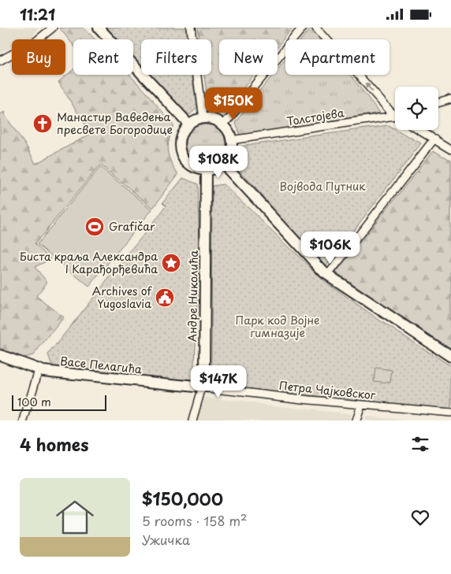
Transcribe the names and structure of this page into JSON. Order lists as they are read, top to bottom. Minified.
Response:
{"streets":{"street":["Толстојева","Андре Николића","Васе Пелагића","Петра Чајковског"]},"crossings":[["Толстојева","Андре Николића"],["Андре Николића","Васе Пелагића"],["Андре Николића","Петра Чајковског"],["Васе Пелагића","Петра Чајковског"]],"parks":["Војвода Путник","Парк код Војне гимназије"],"places":{"church":["Манастир Ваведења пресвете Богородице"],"sports":["Grafičar"],"place":["Биста краља Александра I Карађорђевића"],"public building":["Archives of Yugoslavia"]},"scale_bar":"100 m","page":{"status":"11:21","chip":["Buy","Rent","Filters","New","Apartment"],"price":["$150K","$108K","$106K","$147K"],"scale":"100 m","heading":"4 homes","list":[{"name":"$150,000","note":"5 rooms · 158 m² · Ужичка"}]}}
